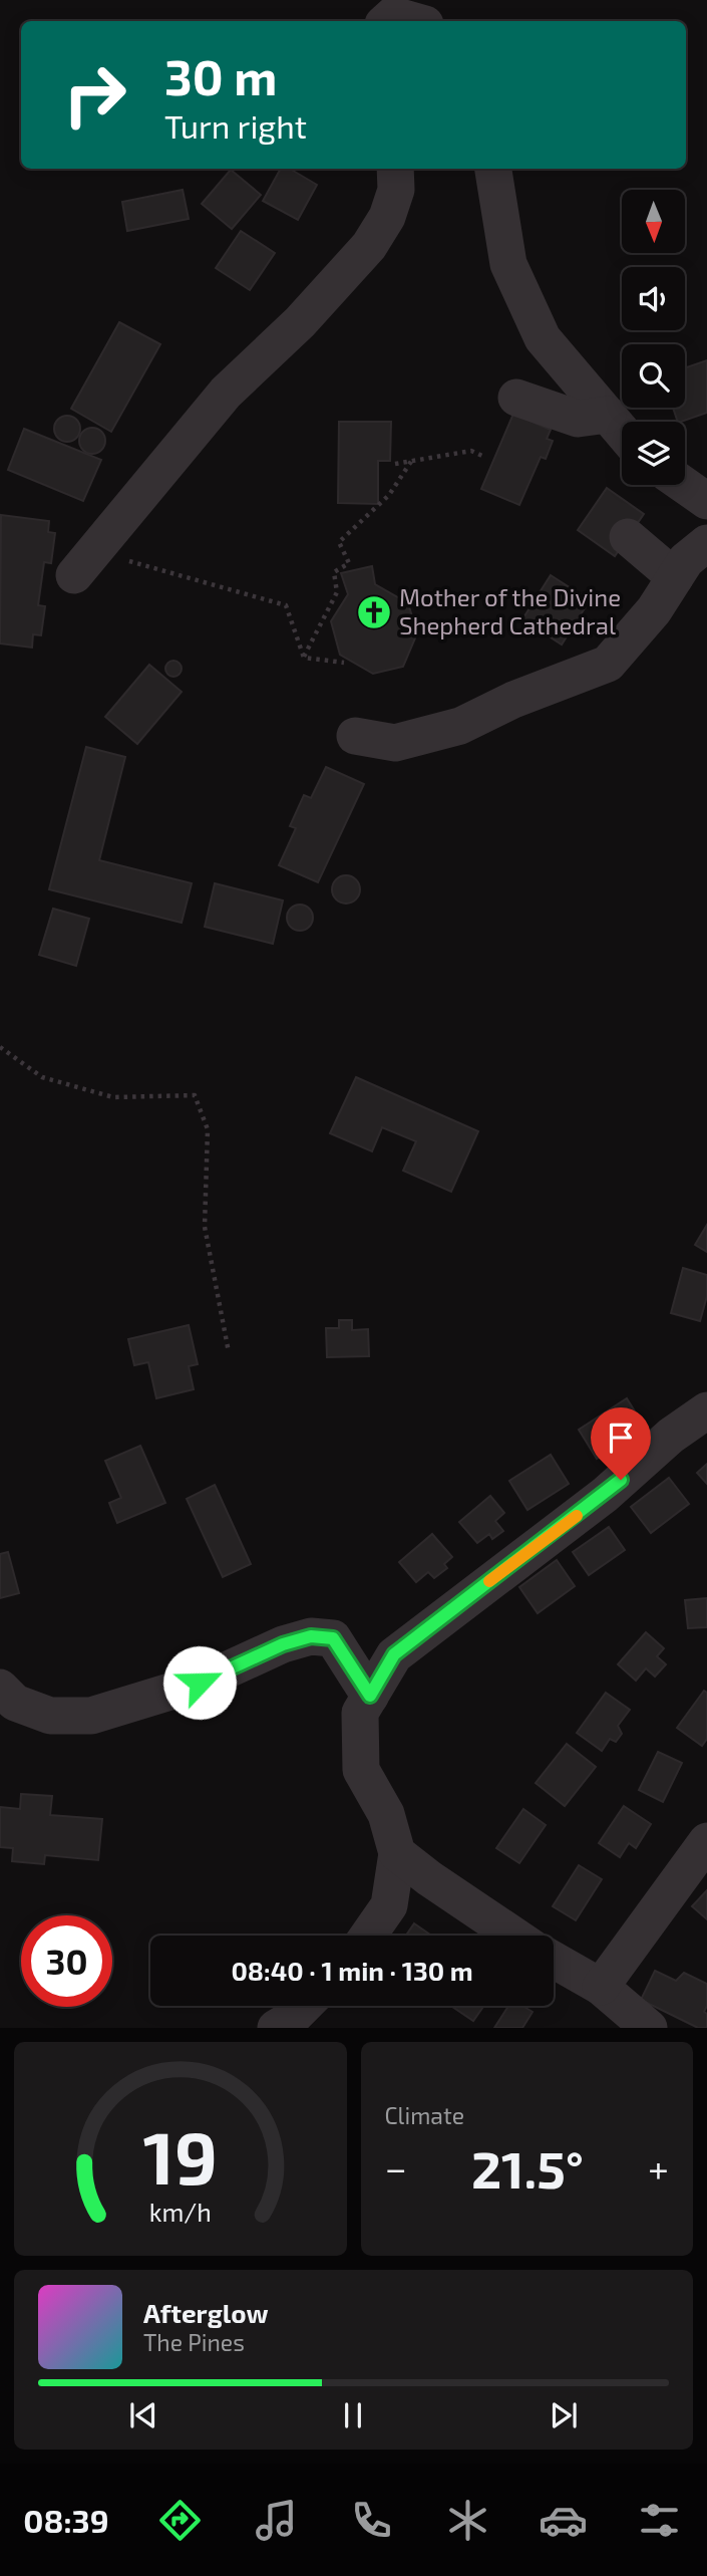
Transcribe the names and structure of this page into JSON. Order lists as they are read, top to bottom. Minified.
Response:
{"places":{"church":["Mother of the Divine Shepherd Cathedral"]},"north":"bottom","page":{"turn":["30 m","Turn right"],"limit":"30","trip":"08:40 · 1 min · 130 m","tile":"Climate","heat":["−","21.5°","+"],"song":["Afterglow","The Pines"],"tabs":"08:39","gauge":["19","km/h"]}}
